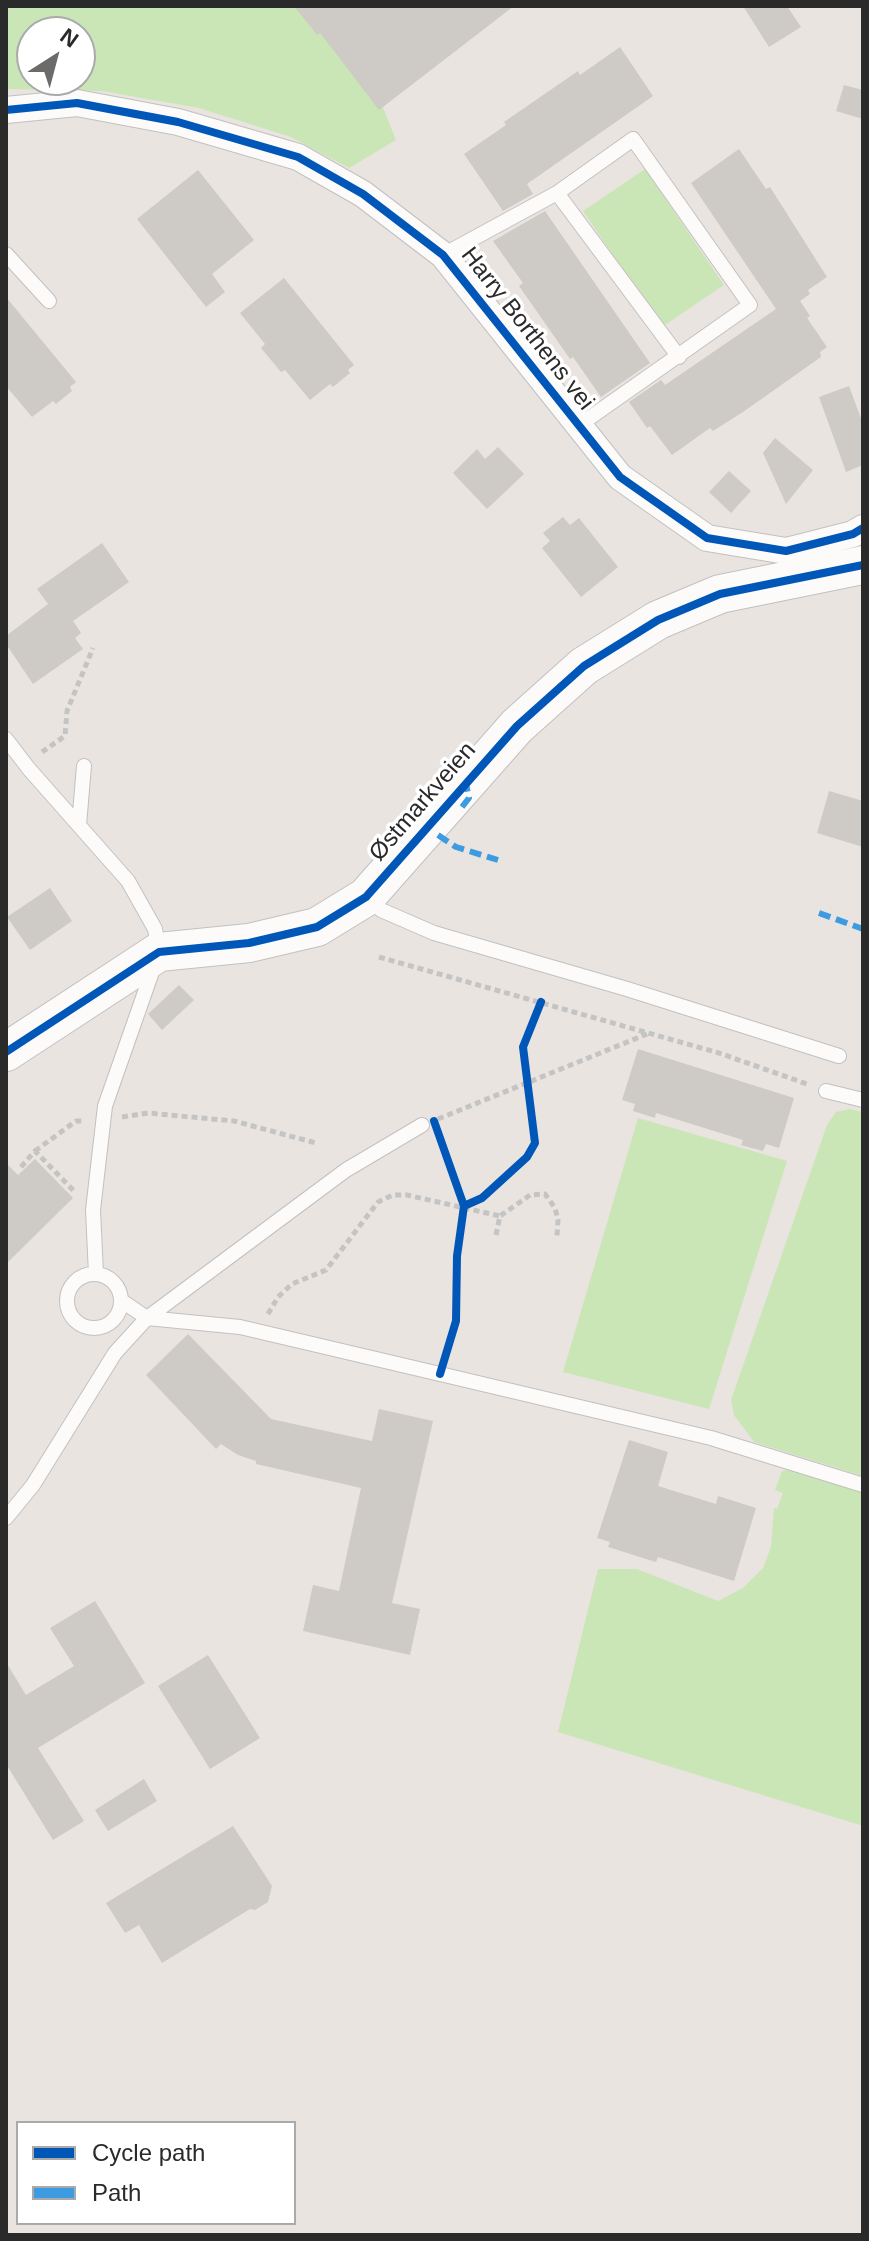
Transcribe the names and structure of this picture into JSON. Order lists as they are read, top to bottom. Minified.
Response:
{"streets":{"street":["Harry Borthens vei","Østmarkveien"]},"legend":["Cycle path","Path"],"north":"top right"}
